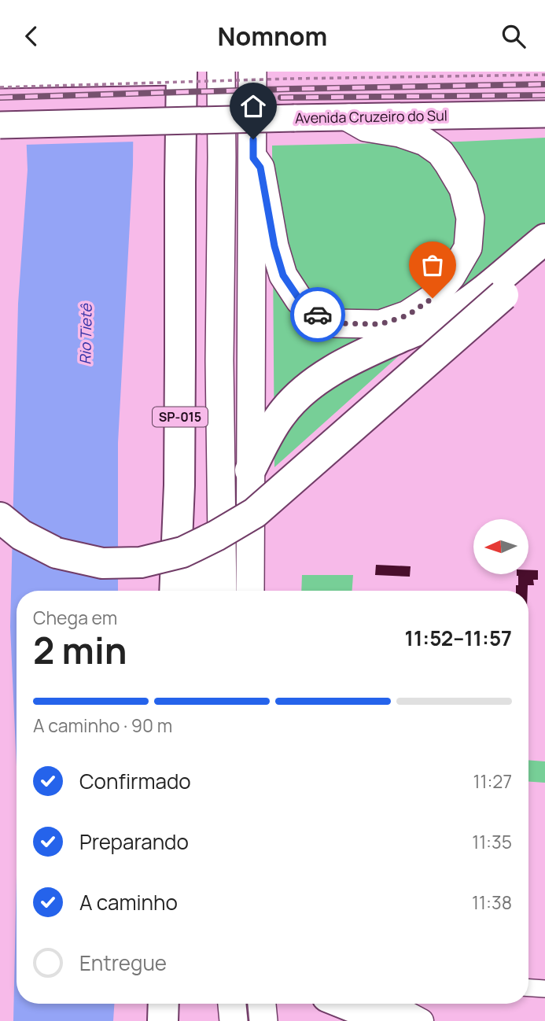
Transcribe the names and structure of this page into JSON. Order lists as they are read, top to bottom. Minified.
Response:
{"streets":{"highway":["SP-015"],"main road":["Avenida Cruzeiro do Sul"]},"water":["Rio Tietê"],"north":"left","page":{"header":"Nomnom","heading":["2 min","Chega em","11:52–11:57"],"bar":"A caminho · 90 m","list":[["Confirmado","11:27"],["Preparando","11:35"],["A caminho","11:38"],"Entregue"]}}
